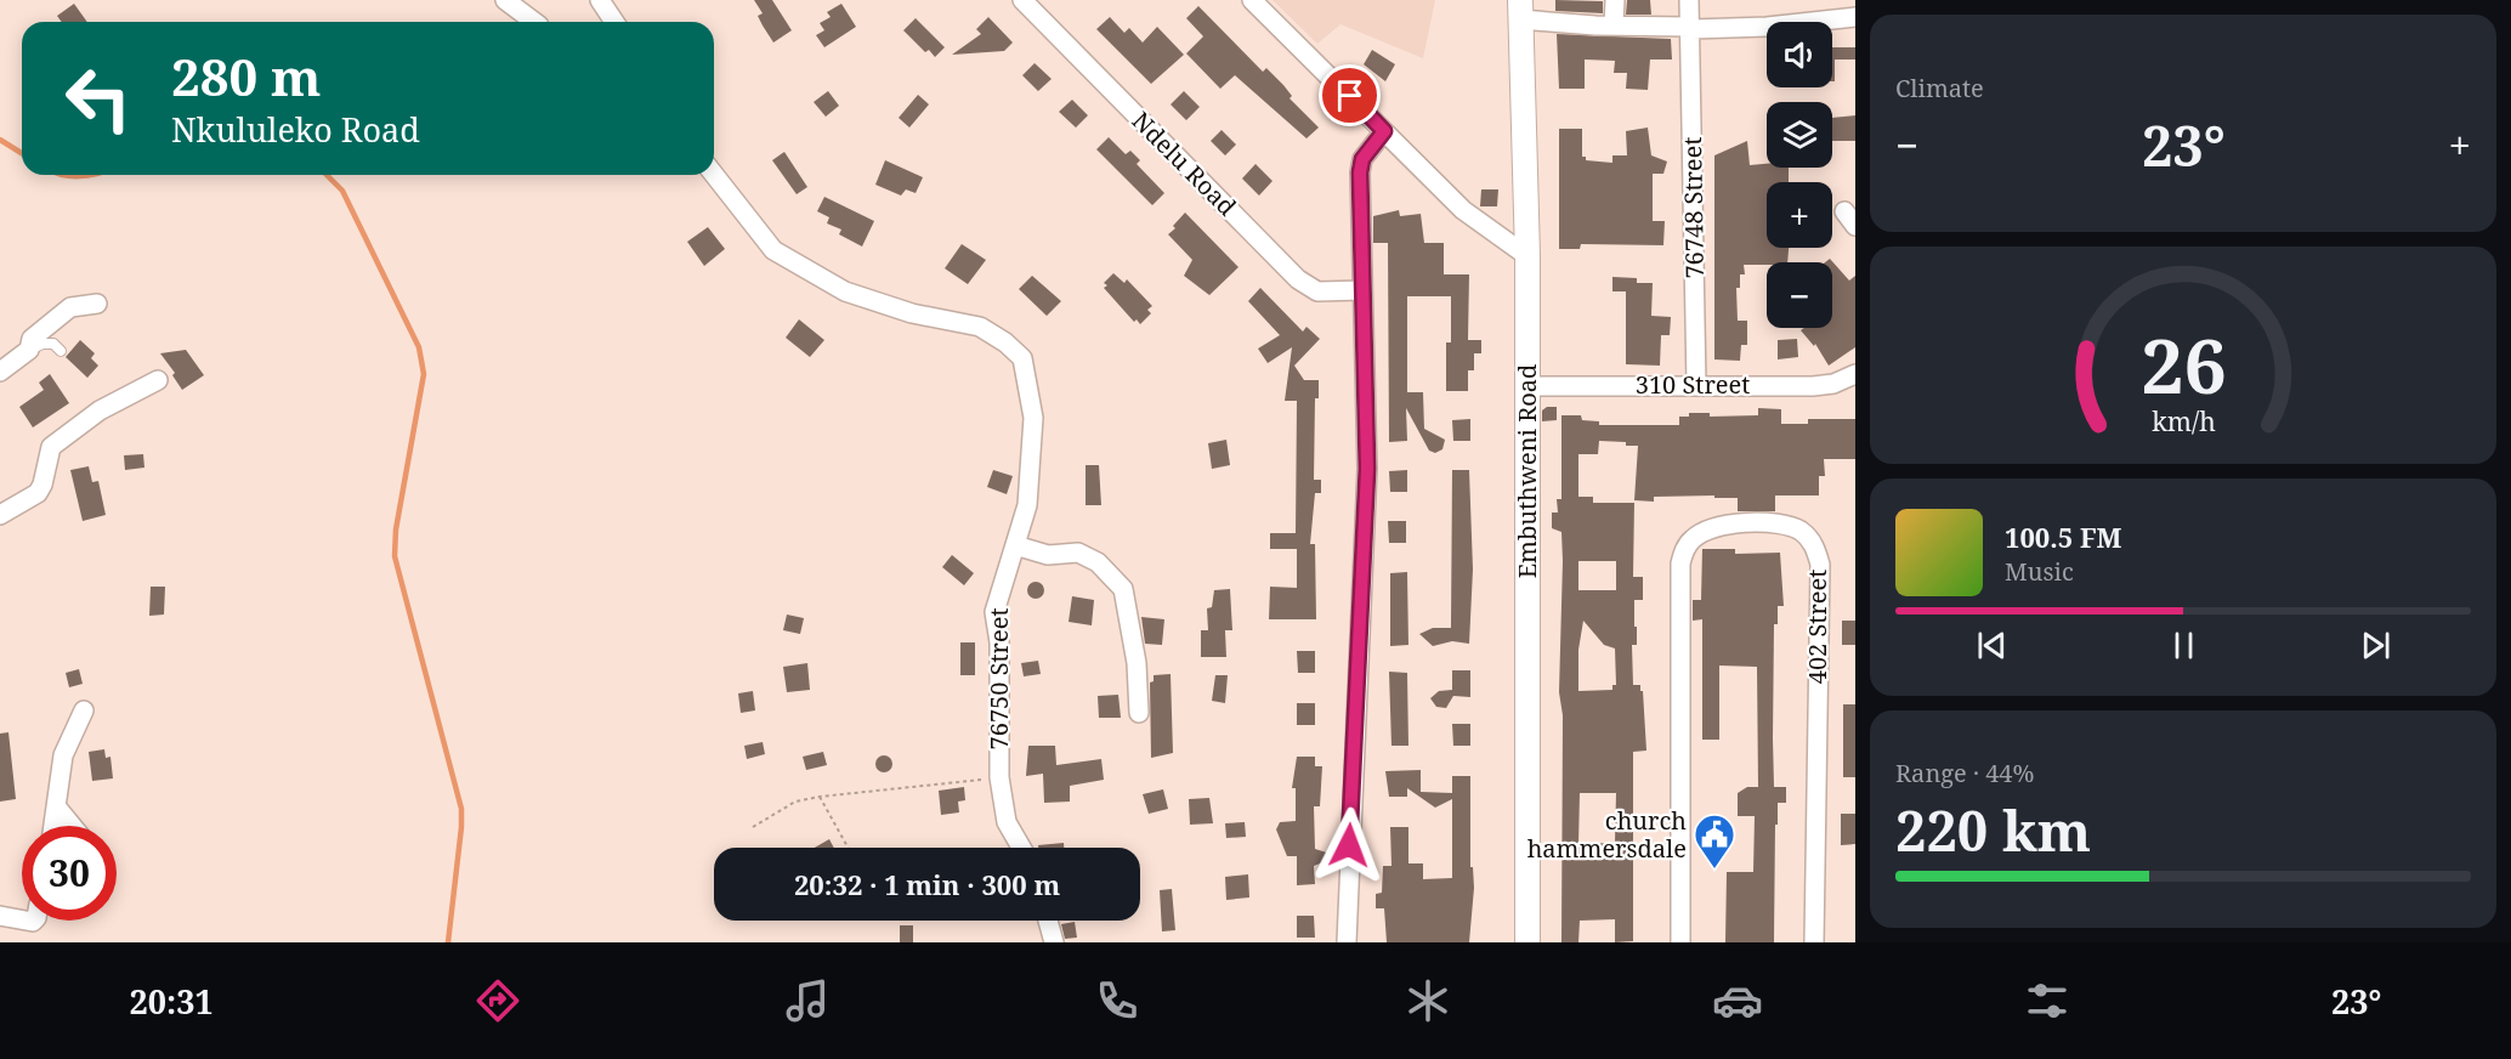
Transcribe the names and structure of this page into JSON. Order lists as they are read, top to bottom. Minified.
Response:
{"streets":{"street":["Ndelu Road","76748 Street","310 Street","Embuthweni Road","402 Street","76750 Street"]},"crossings":[["76748 Street","310 Street"],["310 Street","Embuthweni Road"]],"places":{"public building":["church hammersdale"]},"page":{"tile":["Climate",["Range · 44%","220 km"]],"map_buttons":["+","−"],"turn":["280 m","Nkululeko Road"],"heat":["−","23°","+"],"song":["100.5 FM","Music"],"limit":"30","trip":"20:32 · 1 min · 300 m","tabs":["20:31","23°"],"gauge":["26","km/h"]}}
